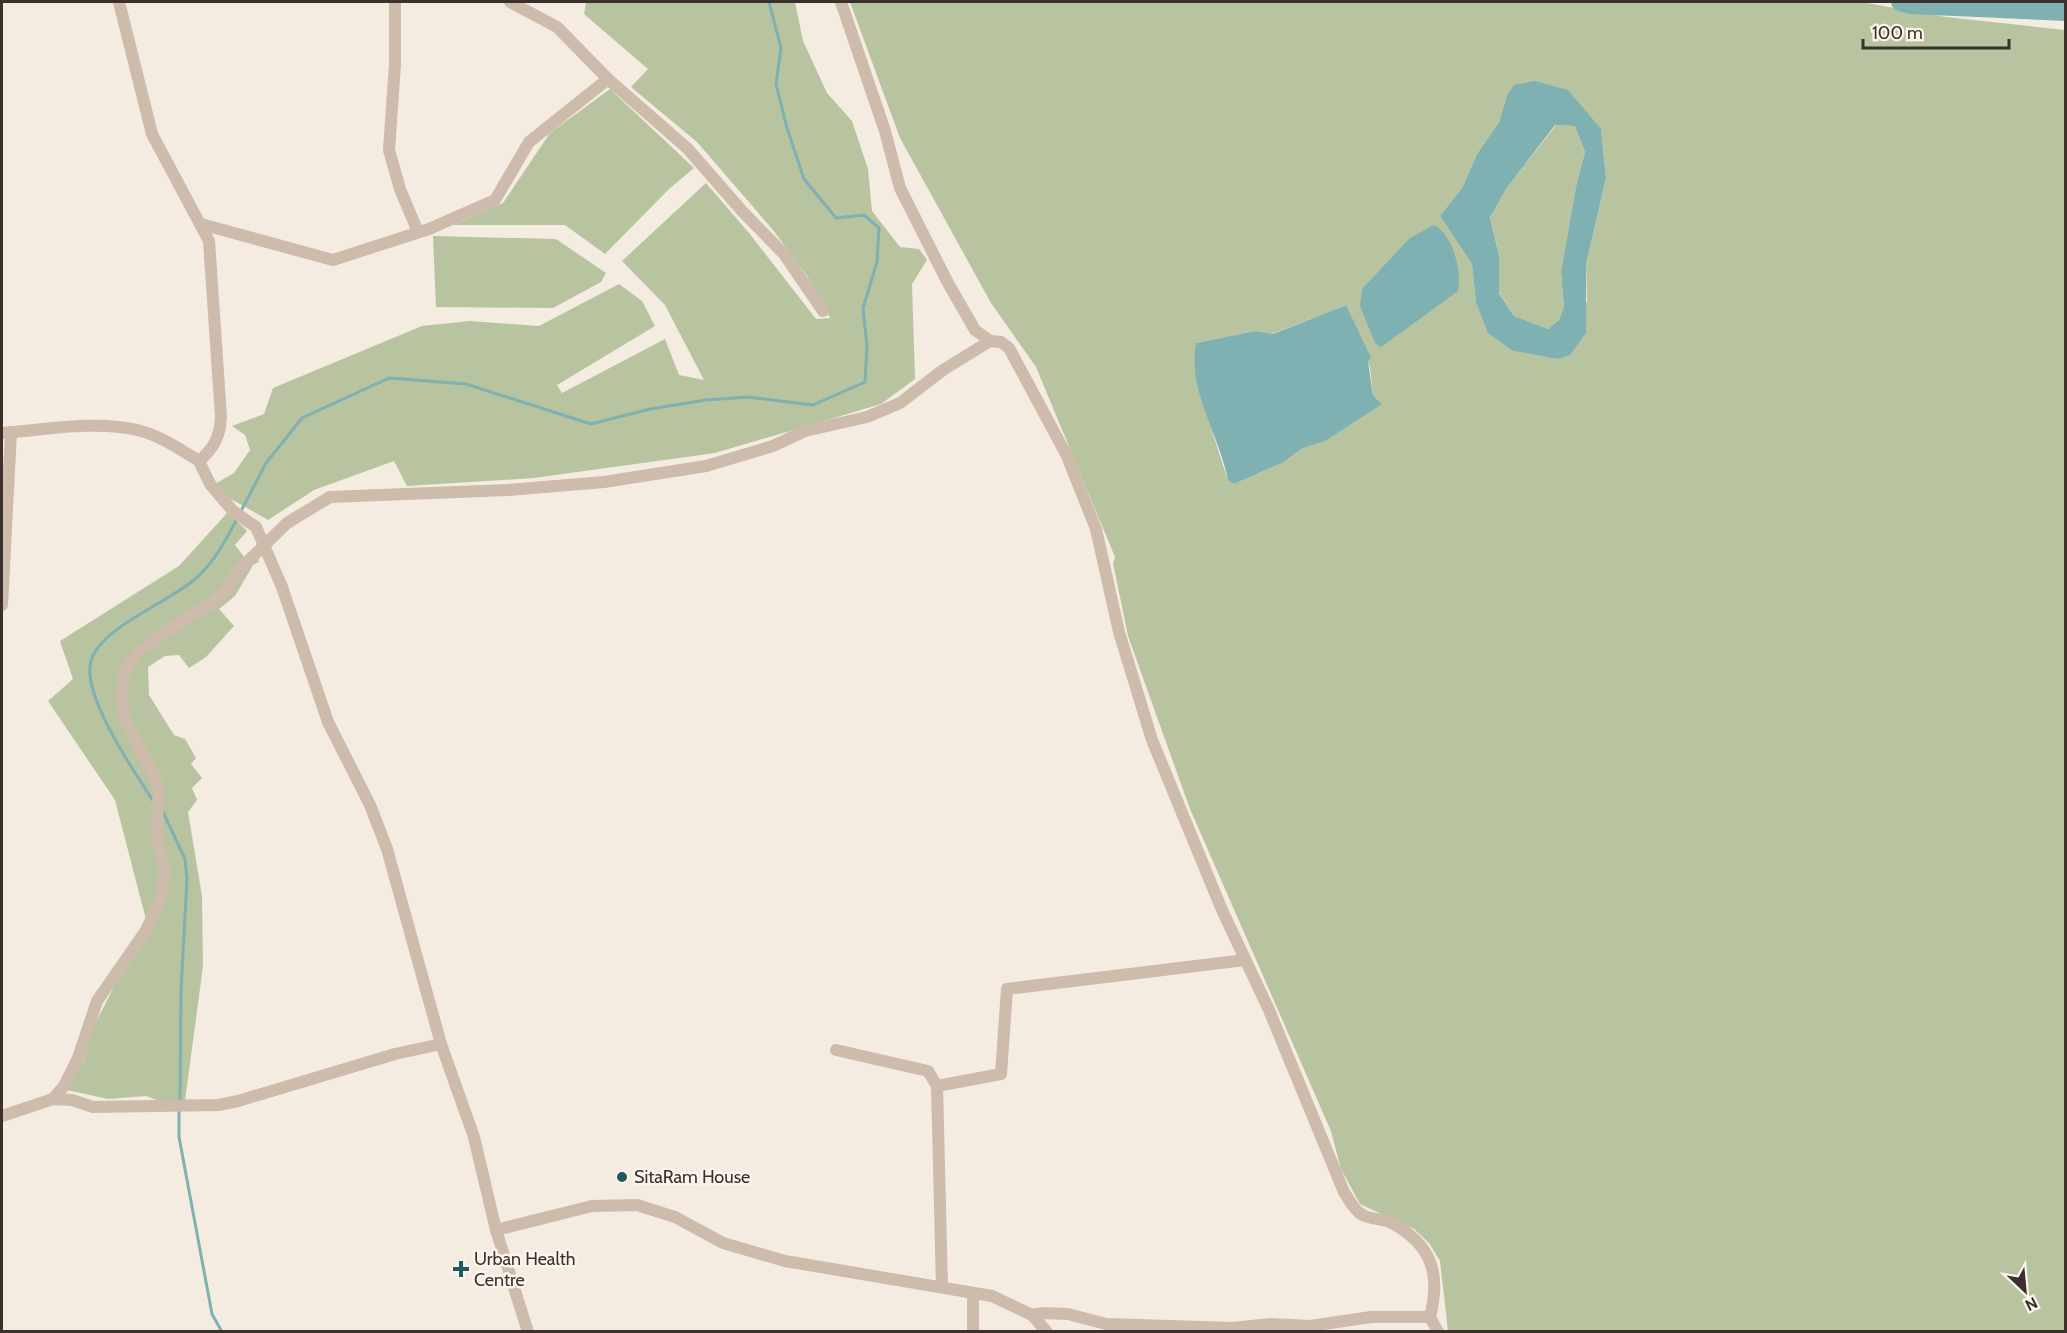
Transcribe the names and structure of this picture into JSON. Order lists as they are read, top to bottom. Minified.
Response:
{"places":{"other":["SitaRam House"],"health":["Urban Health Centre"]},"scale_bar":"100 m","north":"bottom right"}
